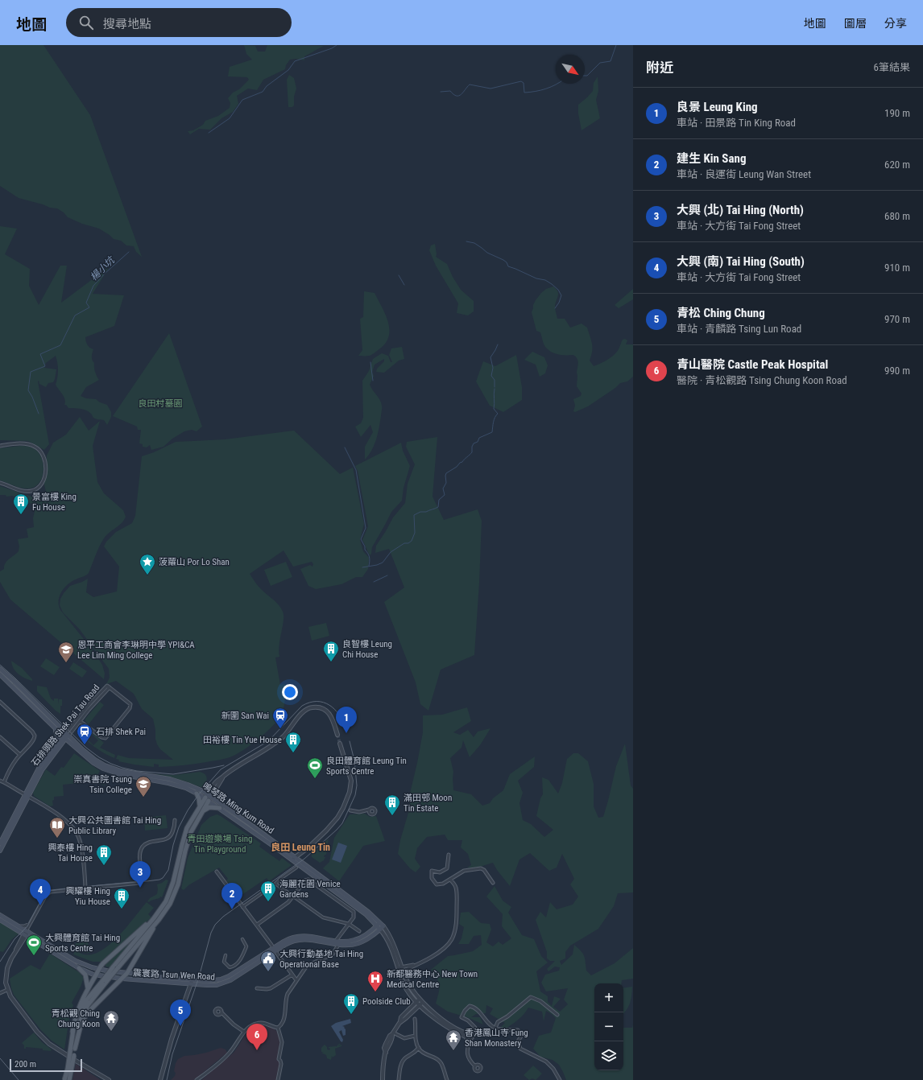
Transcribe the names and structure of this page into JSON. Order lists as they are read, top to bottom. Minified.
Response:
{"streets":{"main road":["石排頭路 Shek Pai Tau Road","鳴琴路 Ming Kum Road","震寰路 Tsun Wen Road"]},"crossings":[["石排頭路 Shek Pai Tau Road","鳴琴路 Ming Kum Road"],["鳴琴路 Ming Kum Road","震寰路 Tsun Wen Road"]],"districts":["良田 Leung Tin"],"water":["楊小坑"],"parks":["良田村墓園","青田遊樂場 Tsing Tin Playground"],"places":{"building":["景富樓 King Fu House","良智樓 Leung Chi House","田裕樓 Tin Yue House","滿田邨 Moon Tin Estate","興泰樓 Hing Tai House","海麗花園 Venice Gardens","興耀樓 Hing Yiu House","Poolside Club"],"place":["菠蘿山 Por Lo Shan"],"school or university":["恩平工商會李琳明中學 YPI&CA Lee Lim Ming College","崇真書院 Tsung Tsin College"],"station":["新圍 San Wai","石排 Shek Pai"],"sports":["良田體育館 Leung Tin Sports Centre","大興體育館 Tai Hing Sports Centre"],"library":["大興公共圖書館 Tai Hing Public Library"],"public building":["大興行動基地 Tai Hing Operational Base"],"hospital":["新都醫務中心 New Town Medical Centre"],"temple":["青松觀 Ching Chung Koon","香港鳳山寺 Fung Shan Monastery"]},"scale_bar":"200 m","north":"bottom right","page":{"header":"地圖","search":"搜尋地點","nav":["地圖","圖層","分享"],"heading":["附近","6筆結果"],"list":[{"mark":"1","name":"良景 Leung King","note":"車站 · 田景路 Tin King Road","value":"190 m"},{"mark":"2","name":"建生 Kin Sang","note":"車站 · 良運街 Leung Wan Street","value":"620 m"},{"mark":"3","name":"大興 (北) Tai Hing (North)","note":"車站 · 大方街 Tai Fong Street","value":"680 m"},{"mark":"4","name":"大興 (南) Tai Hing (South)","note":"車站 · 大方街 Tai Fong Street","value":"910 m"},{"mark":"5","name":"青松 Ching Chung","note":"車站 · 青麟路 Tsing Lun Road","value":"970 m"},{"mark":"6","name":"青山醫院 Castle Peak Hospital","note":"醫院 · 青松觀路 Tsing Chung Koon Road","value":"990 m"}],"pins":["1","3","4","2","5","6"],"map_buttons":["+","−"],"scale":"200 m"}}
